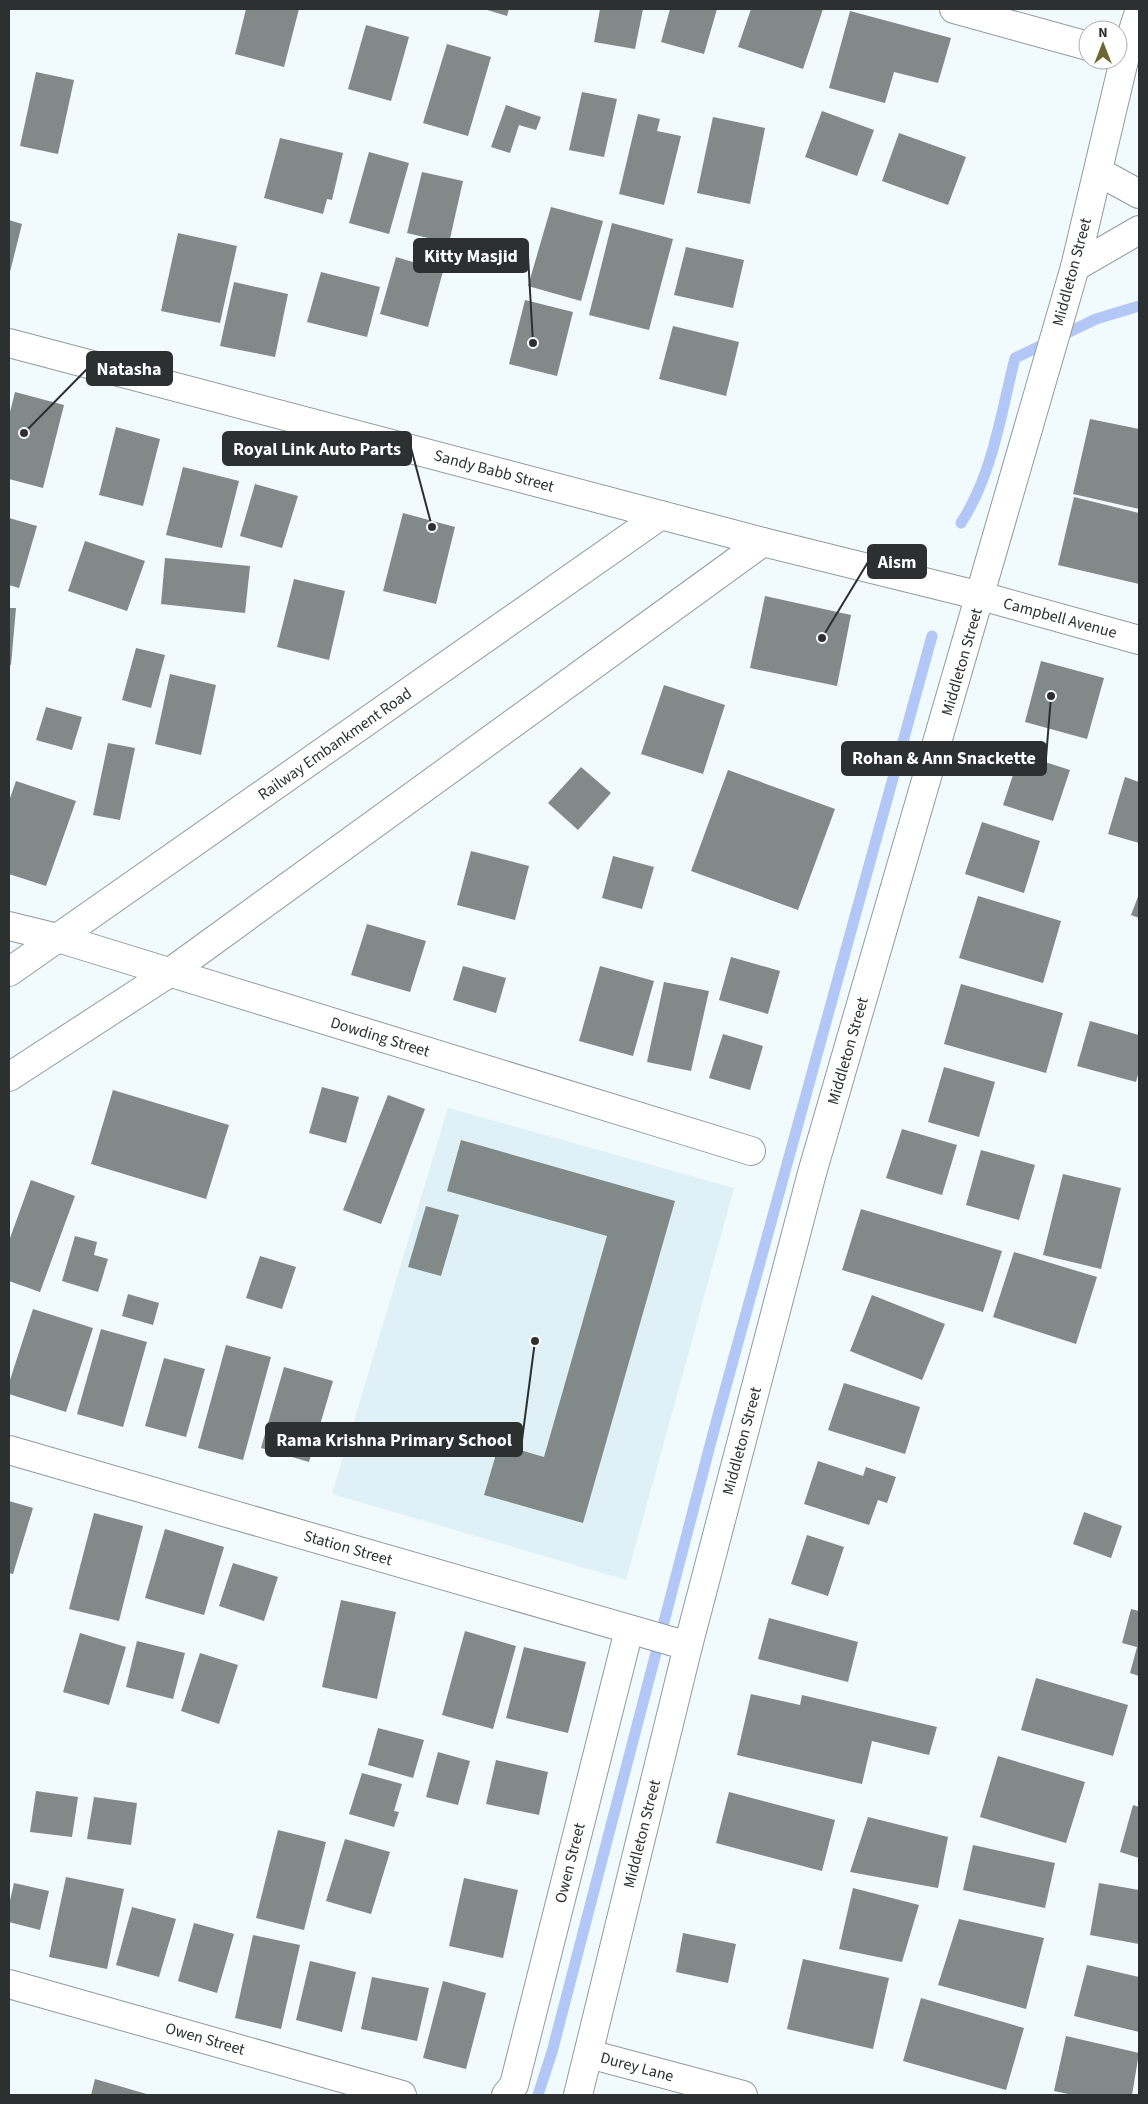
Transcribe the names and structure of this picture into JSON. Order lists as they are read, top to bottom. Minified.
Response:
{"streets":{"street":["Middleton Street","Sandy Babb Street","Campbell Avenue","Railway Embankment Road","Dowding Street","Station Street","Owen Street","Durey Lane"]},"crossings":[["Middleton Street","Sandy Babb Street"],["Middleton Street","Campbell Avenue"],["Middleton Street","Station Street"],["Middleton Street","Durey Lane"],["Sandy Babb Street","Campbell Avenue"],["Sandy Babb Street","Railway Embankment Road"],["Railway Embankment Road","Dowding Street"],["Station Street","Owen Street"]],"places":["Kitty Masjid","Natasha","Royal Link Auto Parts","Aism","Rohan & Ann Snackette","Rama Krishna Primary School"],"north":"top"}
